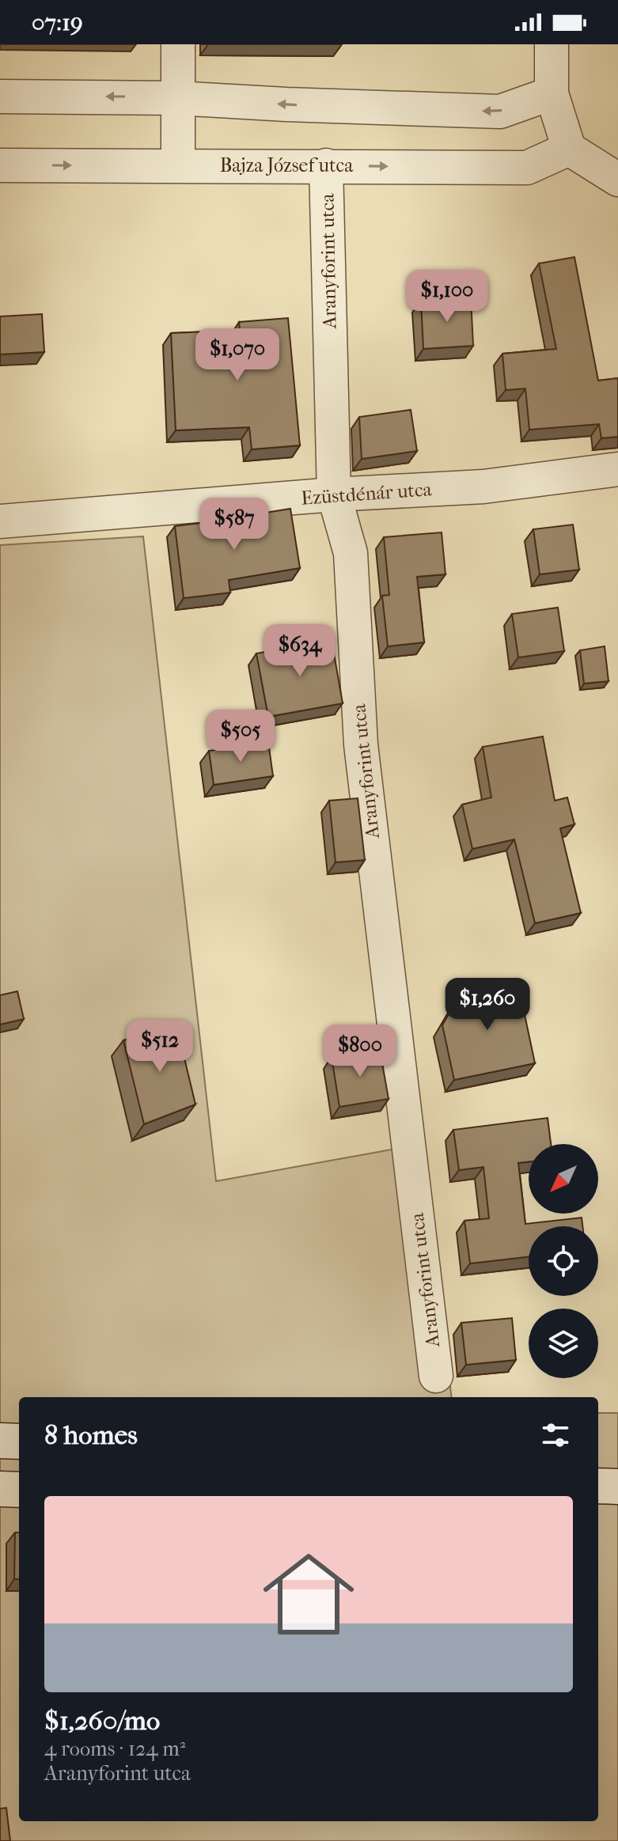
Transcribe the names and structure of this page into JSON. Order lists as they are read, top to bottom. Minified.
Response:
{"streets":{"street":["Bajza József utca","Aranyforint utca","Ezüstdénár utca"]},"crossings":[["Bajza József utca","Aranyforint utca"],["Aranyforint utca","Ezüstdénár utca"]],"north":"bottom left","page":{"status":"07:19","price":["$1,100","$1,070","$587","$634","$505","$1,260","$512","$800"],"heading":"8 homes","list":[{"name":"$1,260/mo","note":"4 rooms · 124 m² · Aranyforint utca"}]}}
